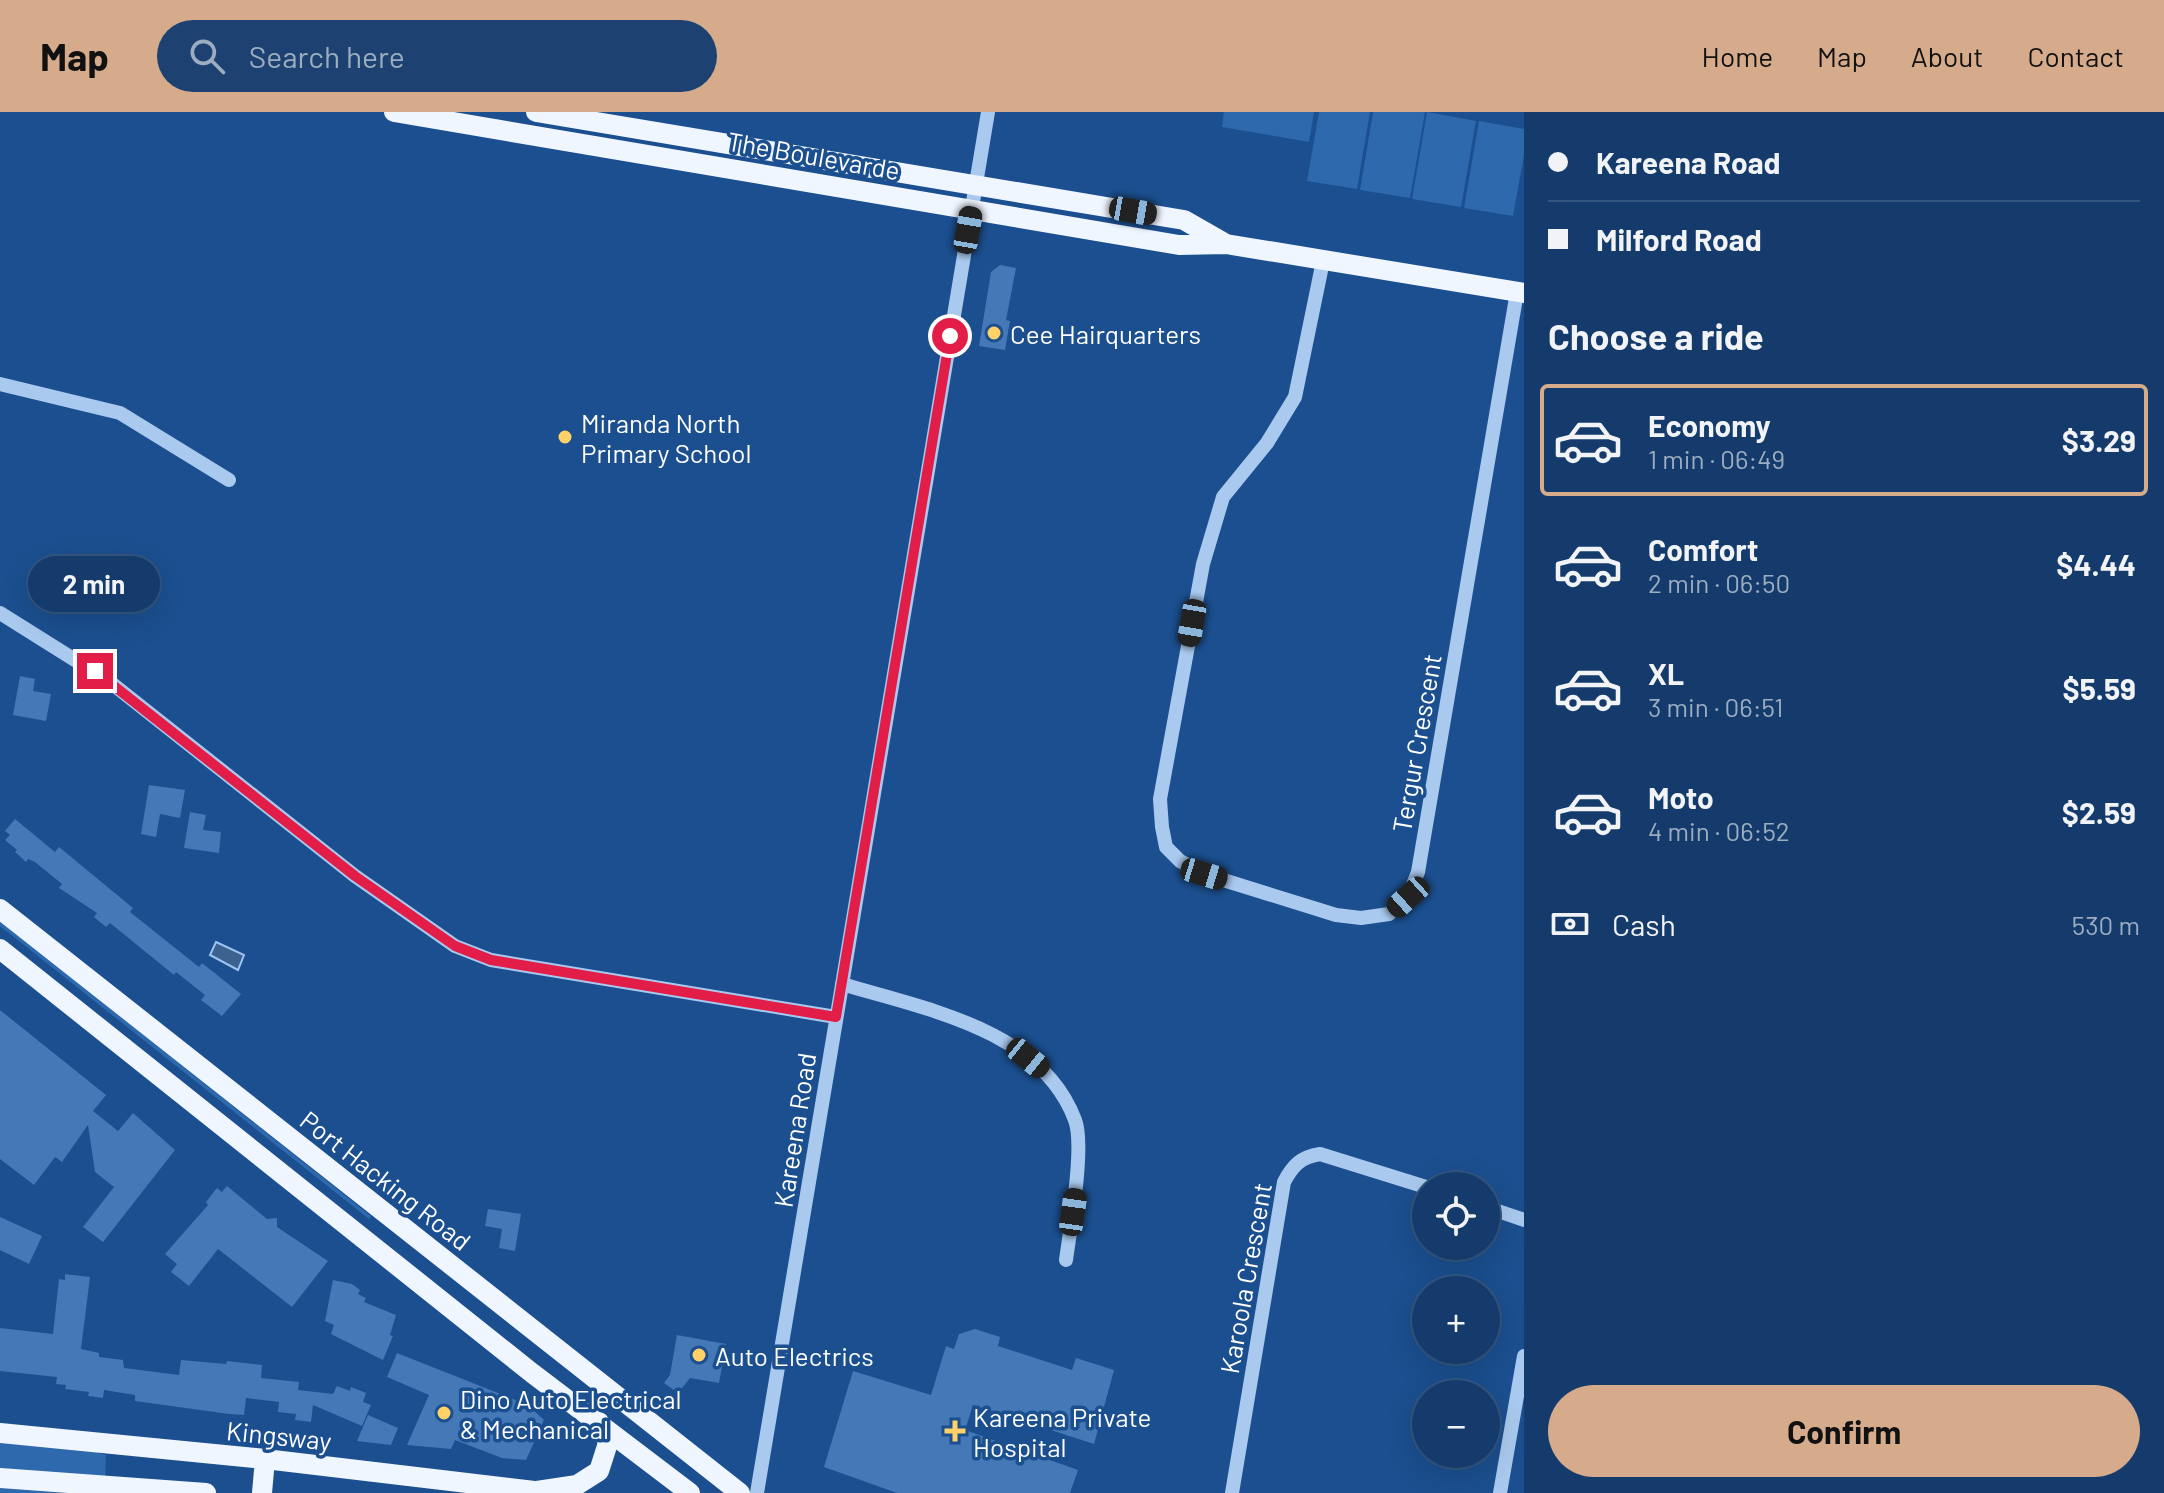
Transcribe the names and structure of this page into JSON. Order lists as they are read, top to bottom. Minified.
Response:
{"streets":{"main road":["The Boulevarde","Port Hacking Road","Kingsway"],"street":["Tergur Crescent","Kareena Road","Karoola Crescent"]},"crossings":[["The Boulevarde","Tergur Crescent"],["The Boulevarde","Kareena Road"]],"places":{"other":["Cee Hairquarters","Miranda North Primary School","Auto Electrics","Dino Auto Electrical & Mechanical"],"health":["Kareena Private Hospital"]},"page":{"header":"Map","search":"Search here","nav":["Home","Map","About","Contact"],"banner":["Kareena Road","Milford Road"],"heading":"Choose a ride","list":[{"name":"Economy","note":"1 min · 06:49","value":"$3.29"},{"name":"Comfort","note":"2 min · 06:50","value":"$4.44"},{"name":"XL","note":"3 min · 06:51","value":"$5.59"},{"name":"Moto","note":"4 min · 06:52","value":"$2.59"}],"bubble":"2 min","pay":["Cash","530 m"],"map_buttons":["+","−"],"buttons":"Confirm"}}
